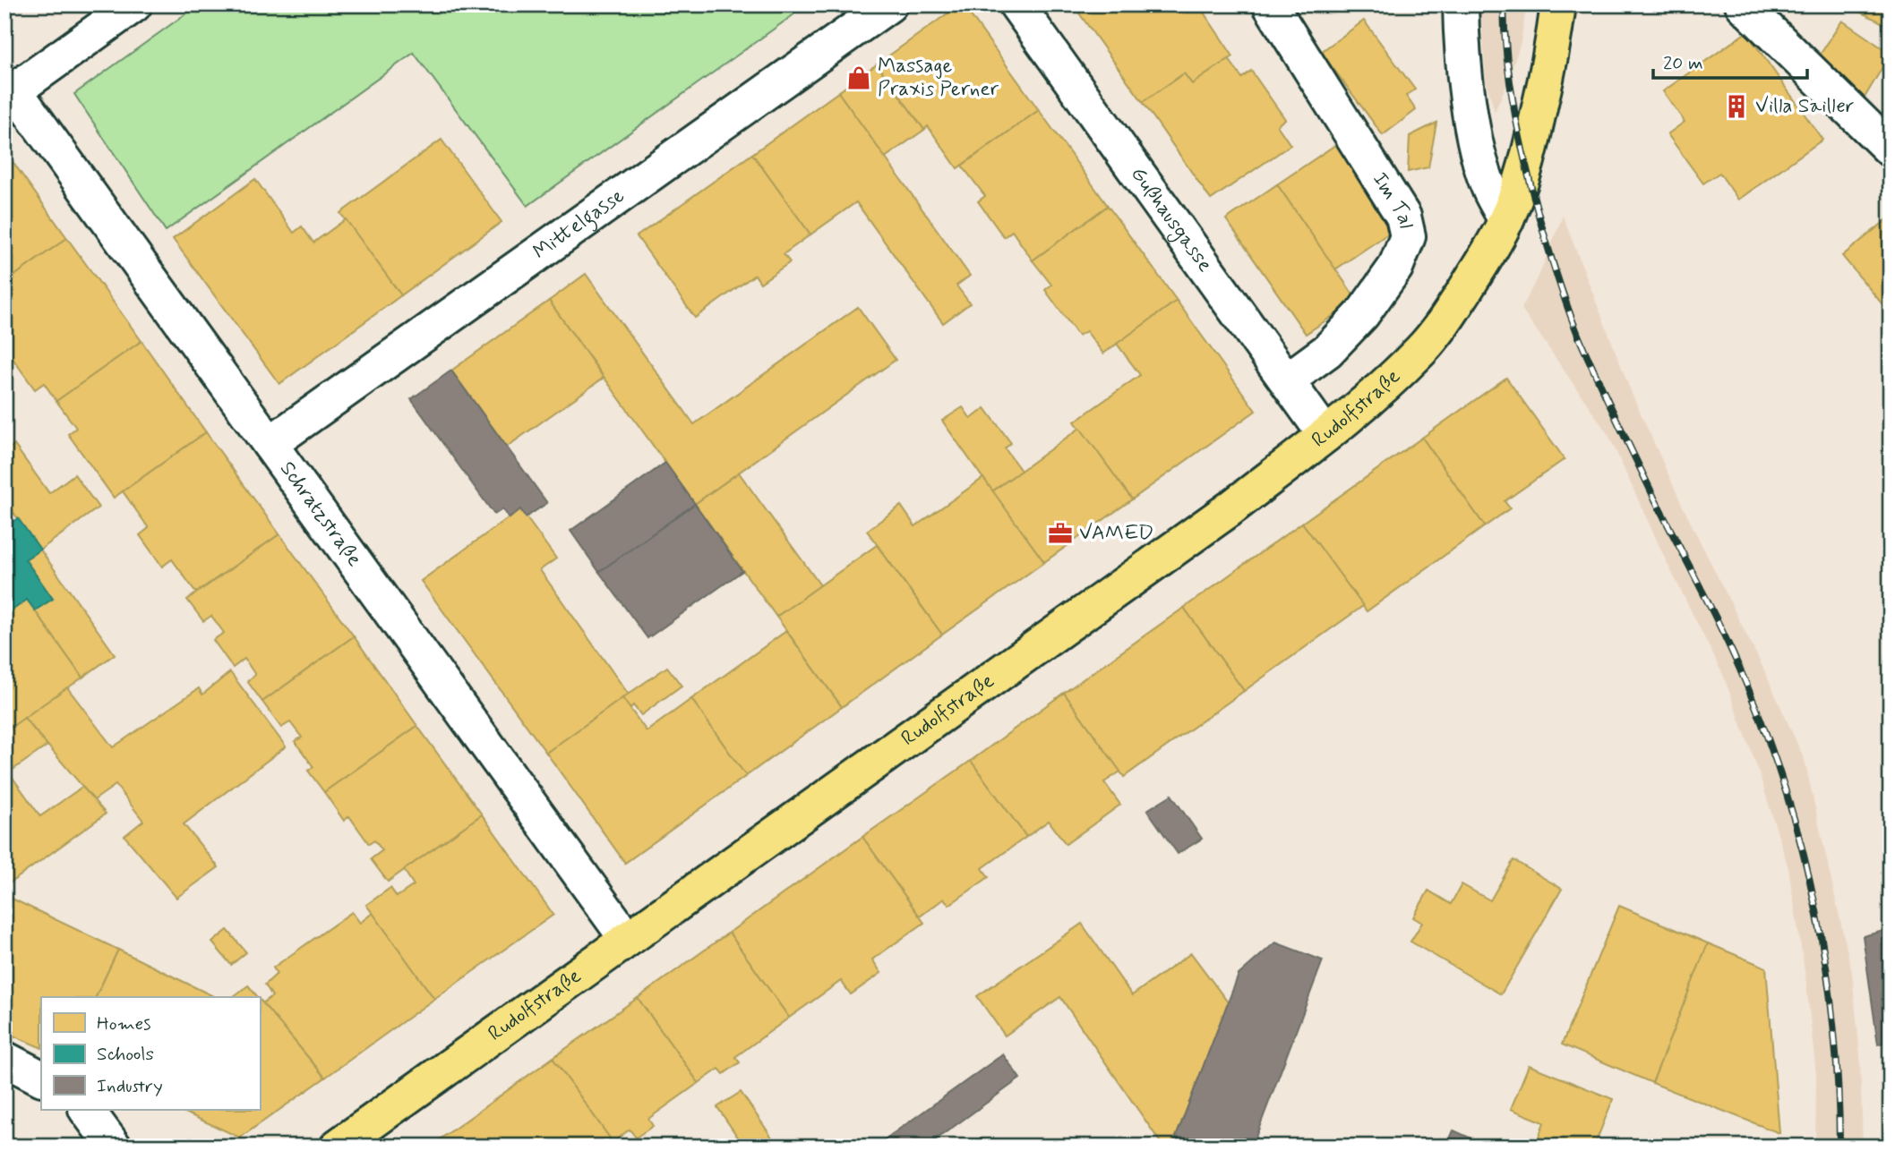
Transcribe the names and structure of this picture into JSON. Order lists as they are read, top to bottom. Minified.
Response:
{"streets":{"main road":["Rudolfstraße"],"street":["Im Tal","Gußhausgasse","Mittelgasse","Schratzstraße"]},"crossings":[["Im Tal","Gußhausgasse"],["Gußhausgasse","Rudolfstraße"],["Mittelgasse","Schratzstraße"],["Rudolfstraße","Schratzstraße"]],"places":{"shop":["Massage Praxis Perner"],"building":["Villa Sailler"],"office":["VAMED"]},"legend":["Homes","Schools","Industry"],"scale_bar":"20 m"}
